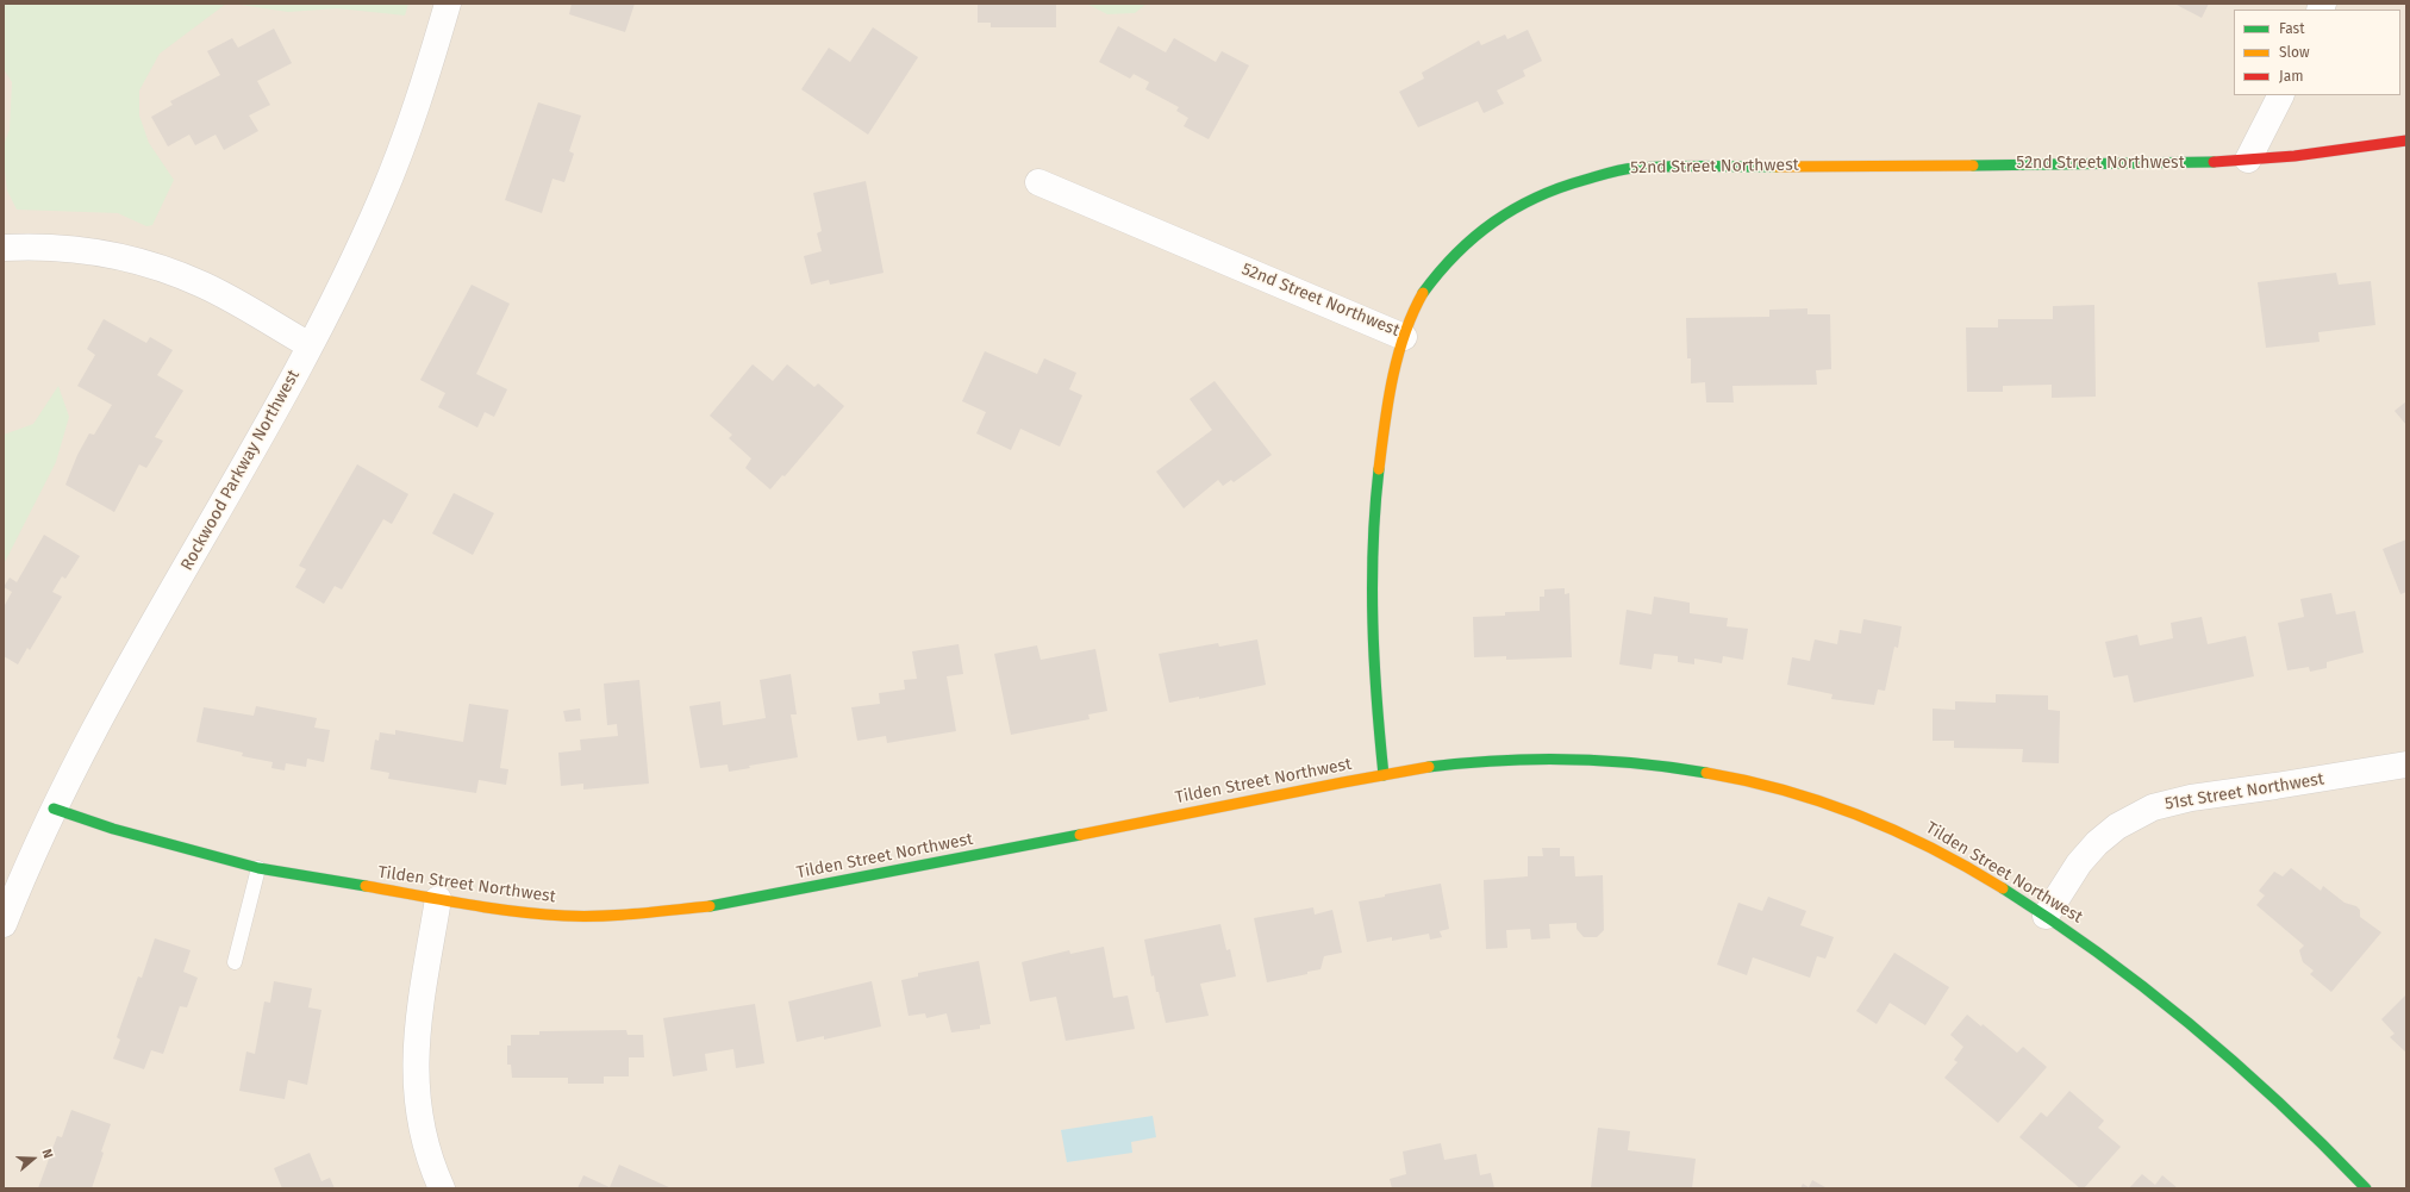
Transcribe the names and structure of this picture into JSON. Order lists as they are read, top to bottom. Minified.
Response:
{"streets":{"street":["52nd Street Northwest","Rockwood Parkway Northwest","Tilden Street Northwest","51st Street Northwest"]},"crossings":[["Rockwood Parkway Northwest","Tilden Street Northwest"],["Tilden Street Northwest","51st Street Northwest"]],"legend":["Fast","Slow","Jam"],"north":"right"}
